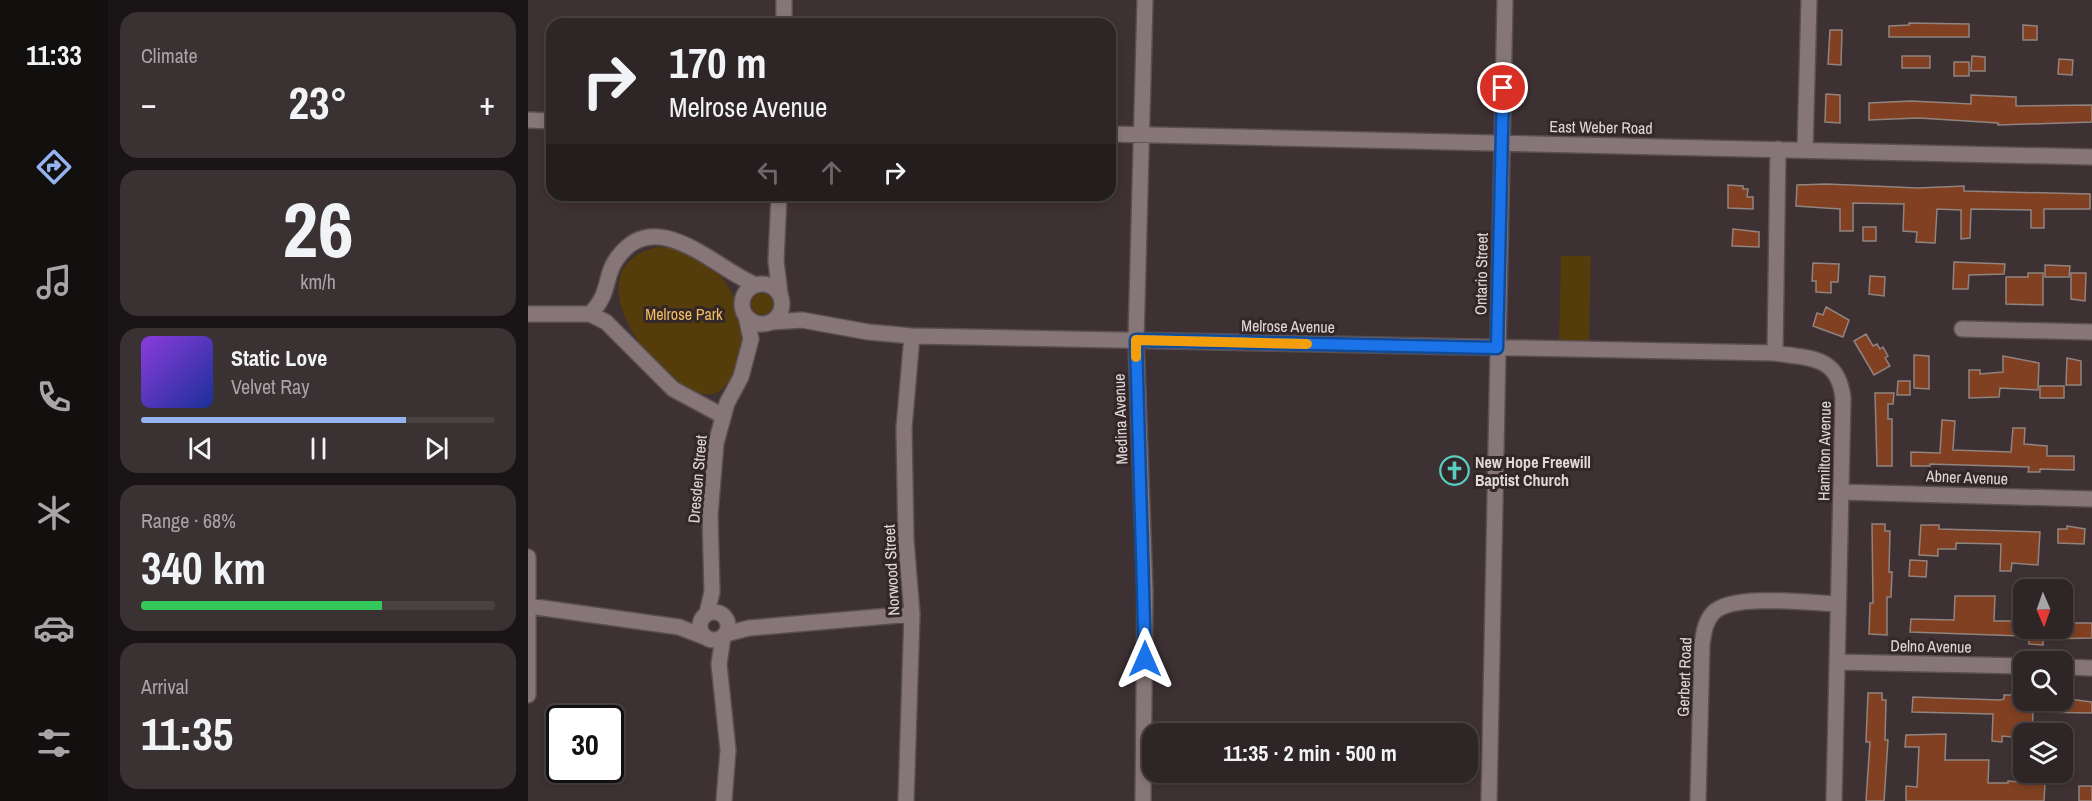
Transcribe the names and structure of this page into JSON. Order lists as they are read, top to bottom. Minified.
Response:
{"streets":{"street":["East Weber Road","Ontario Street","Melrose Avenue","Medina Avenue","Hamilton Avenue","Abner Avenue","Dresden Street","Norwood Street","Delno Avenue","Gerbert Road"]},"crossings":[["East Weber Road","Ontario Street"],["East Weber Road","Medina Avenue"],["Ontario Street","Melrose Avenue"],["Melrose Avenue","Medina Avenue"],["Melrose Avenue","Hamilton Avenue"],["Melrose Avenue","Dresden Street"],["Melrose Avenue","Norwood Street"],["Hamilton Avenue","Abner Avenue"],["Hamilton Avenue","Delno Avenue"],["Hamilton Avenue","Gerbert Road"]],"parks":["Melrose Park"],"places":{"church":["New Hope Freewill Baptist Church"]},"north":"bottom","page":{"tabs":"11:33","tile":["Climate",["26","km/h"],["Range · 68%","340 km"],["Arrival","11:35"]],"turn":["170 m","Melrose Avenue"],"heat":["−","23°","+"],"song":["Static Love","Velvet Ray"],"limit":"30","trip":"11:35 · 2 min · 500 m"}}
